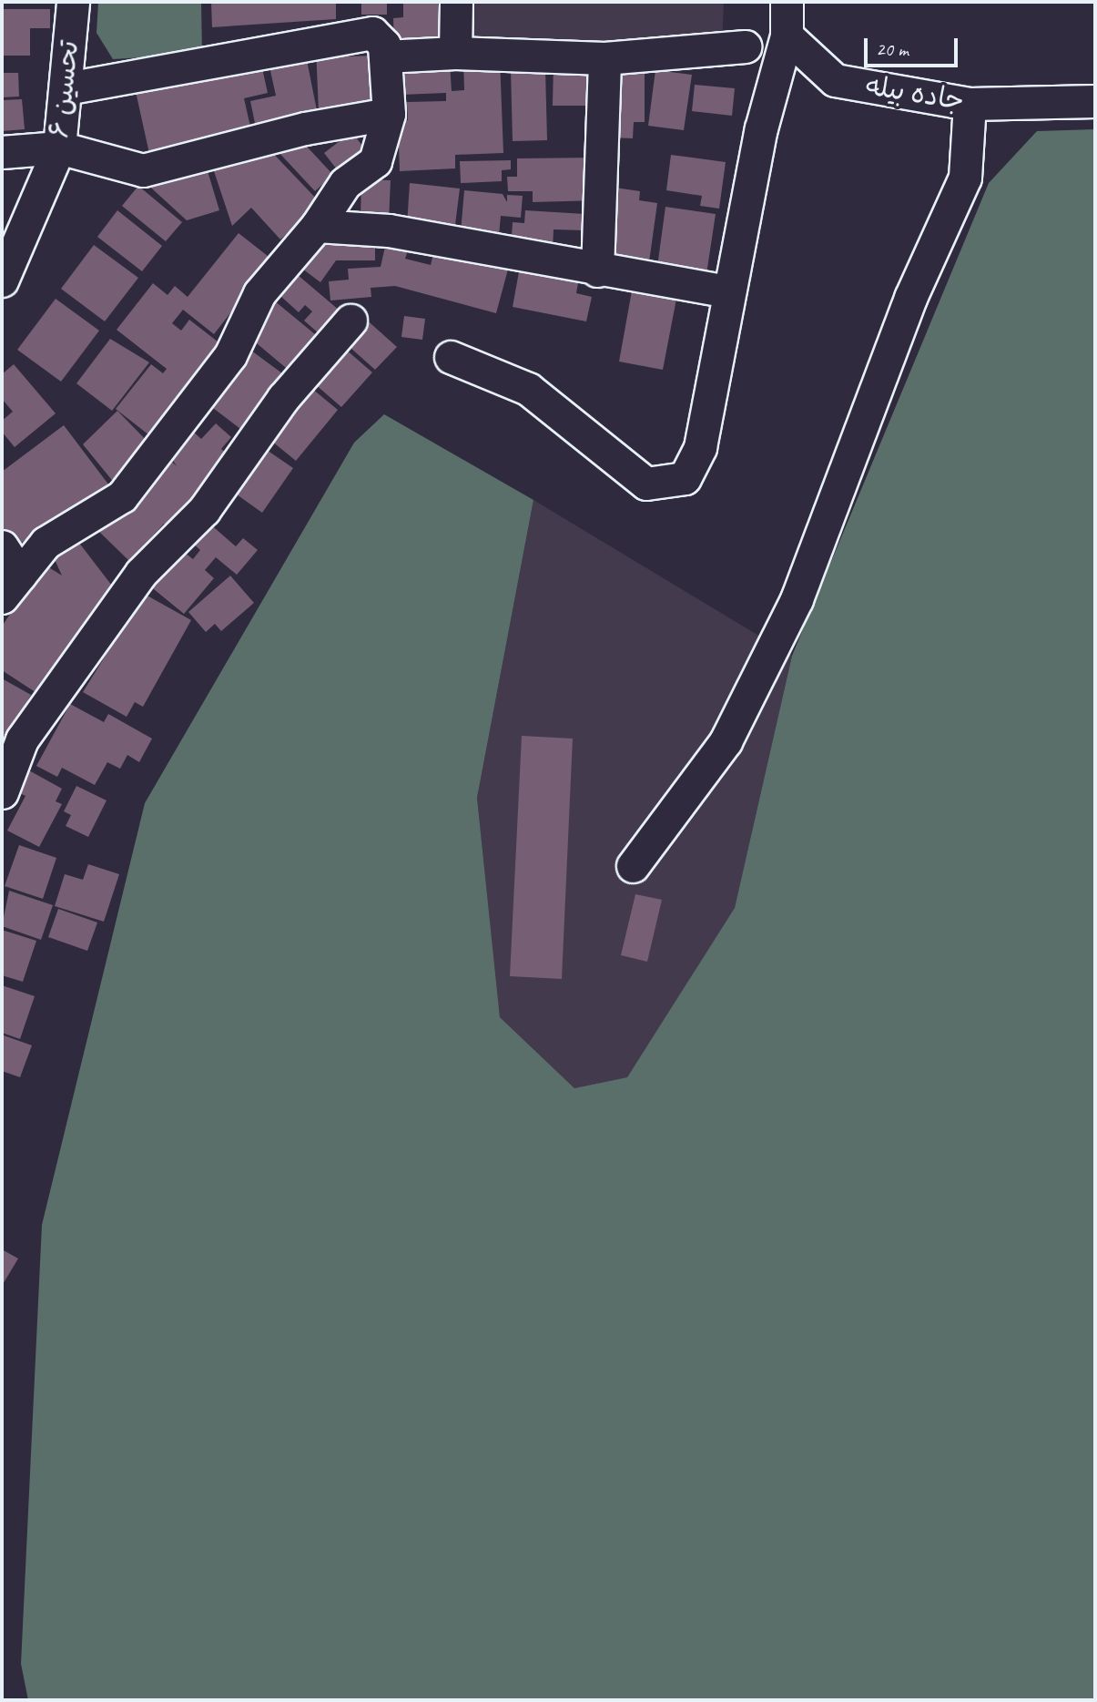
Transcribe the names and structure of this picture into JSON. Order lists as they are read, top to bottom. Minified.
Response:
{"streets":{"street":["تحسین ۶","جاده بیله"]},"scale_bar":"20 m"}
